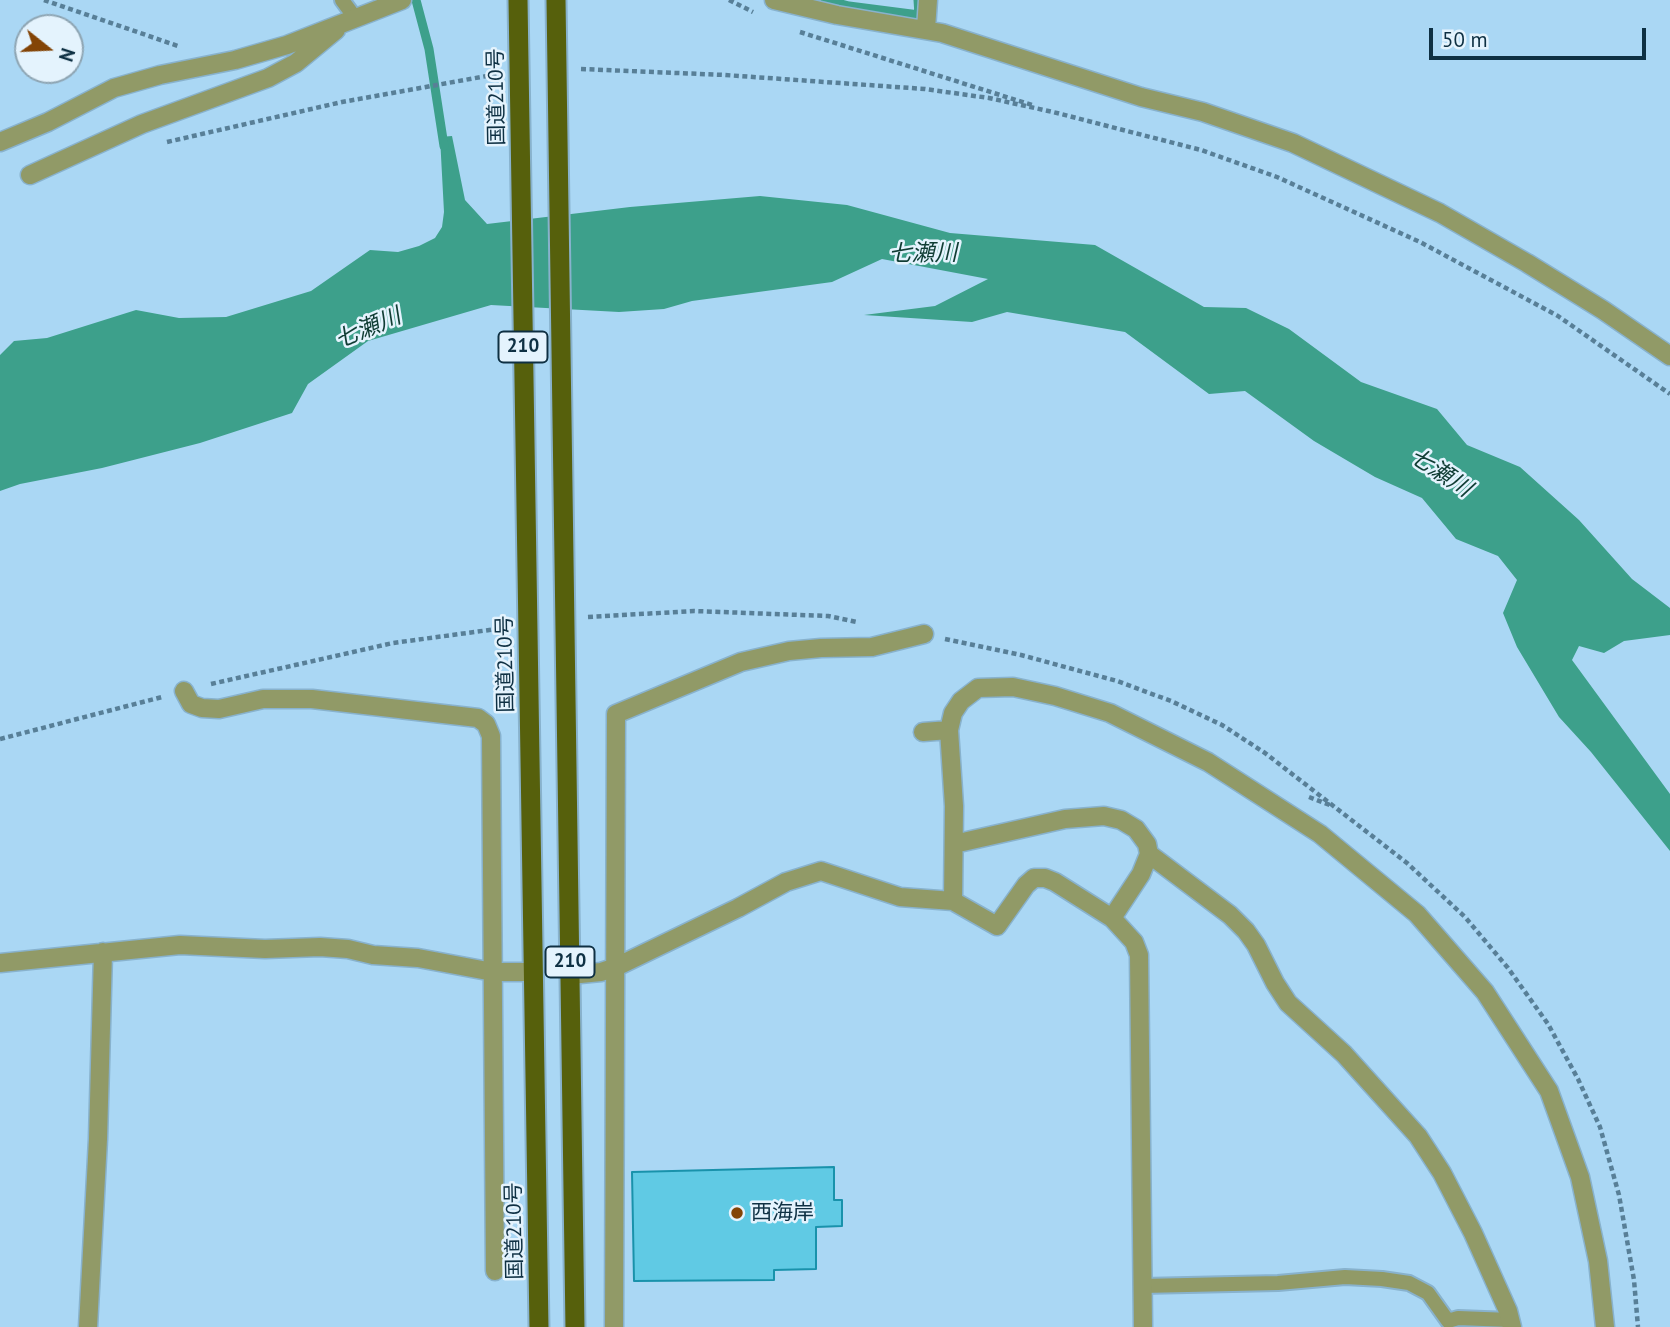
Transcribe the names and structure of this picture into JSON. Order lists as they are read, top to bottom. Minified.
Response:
{"streets":{"highway":["国道210号","210"]},"water":["七瀬川"],"places":["西海岸"],"scale_bar":"50 m","north":"right"}
